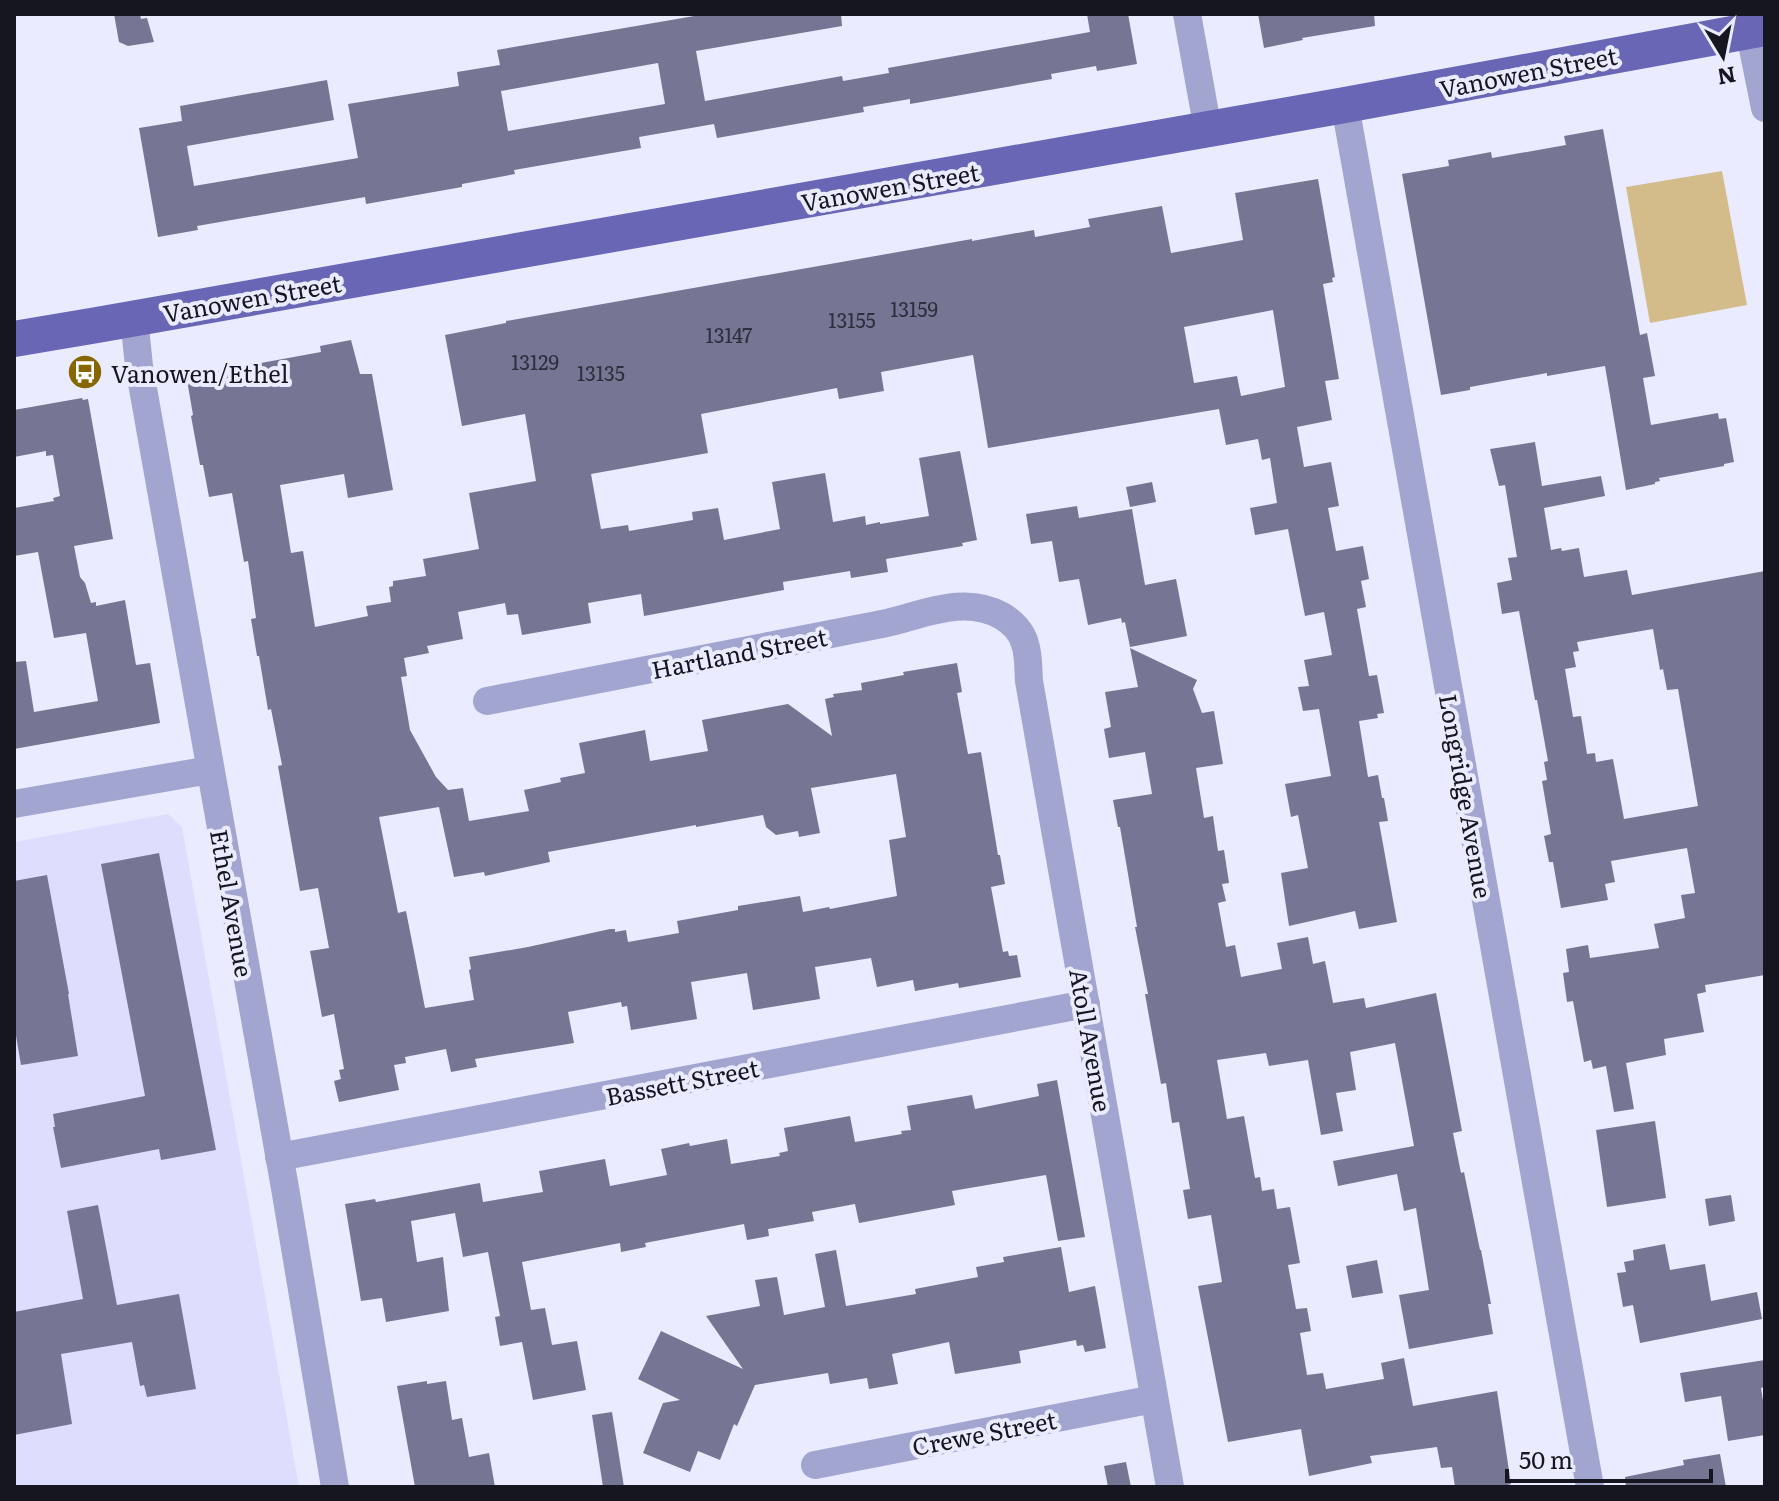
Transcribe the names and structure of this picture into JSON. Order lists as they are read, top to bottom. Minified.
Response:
{"streets":{"main road":["Vanowen Street"],"street":["Hartland Street","Longridge Avenue","Ethel Avenue","Atoll Avenue","Bassett Street","Crewe Street"]},"crossings":[["Vanowen Street","Longridge Avenue"],["Vanowen Street","Ethel Avenue"],["Hartland Street","Atoll Avenue"],["Ethel Avenue","Bassett Street"],["Atoll Avenue","Bassett Street"],["Atoll Avenue","Crewe Street"]],"places":{"bus stop":["Vanowen/Ethel"]},"house_numbers":["13159","13155","13147","13129","13135"],"scale_bar":"50 m","north":"bottom"}
